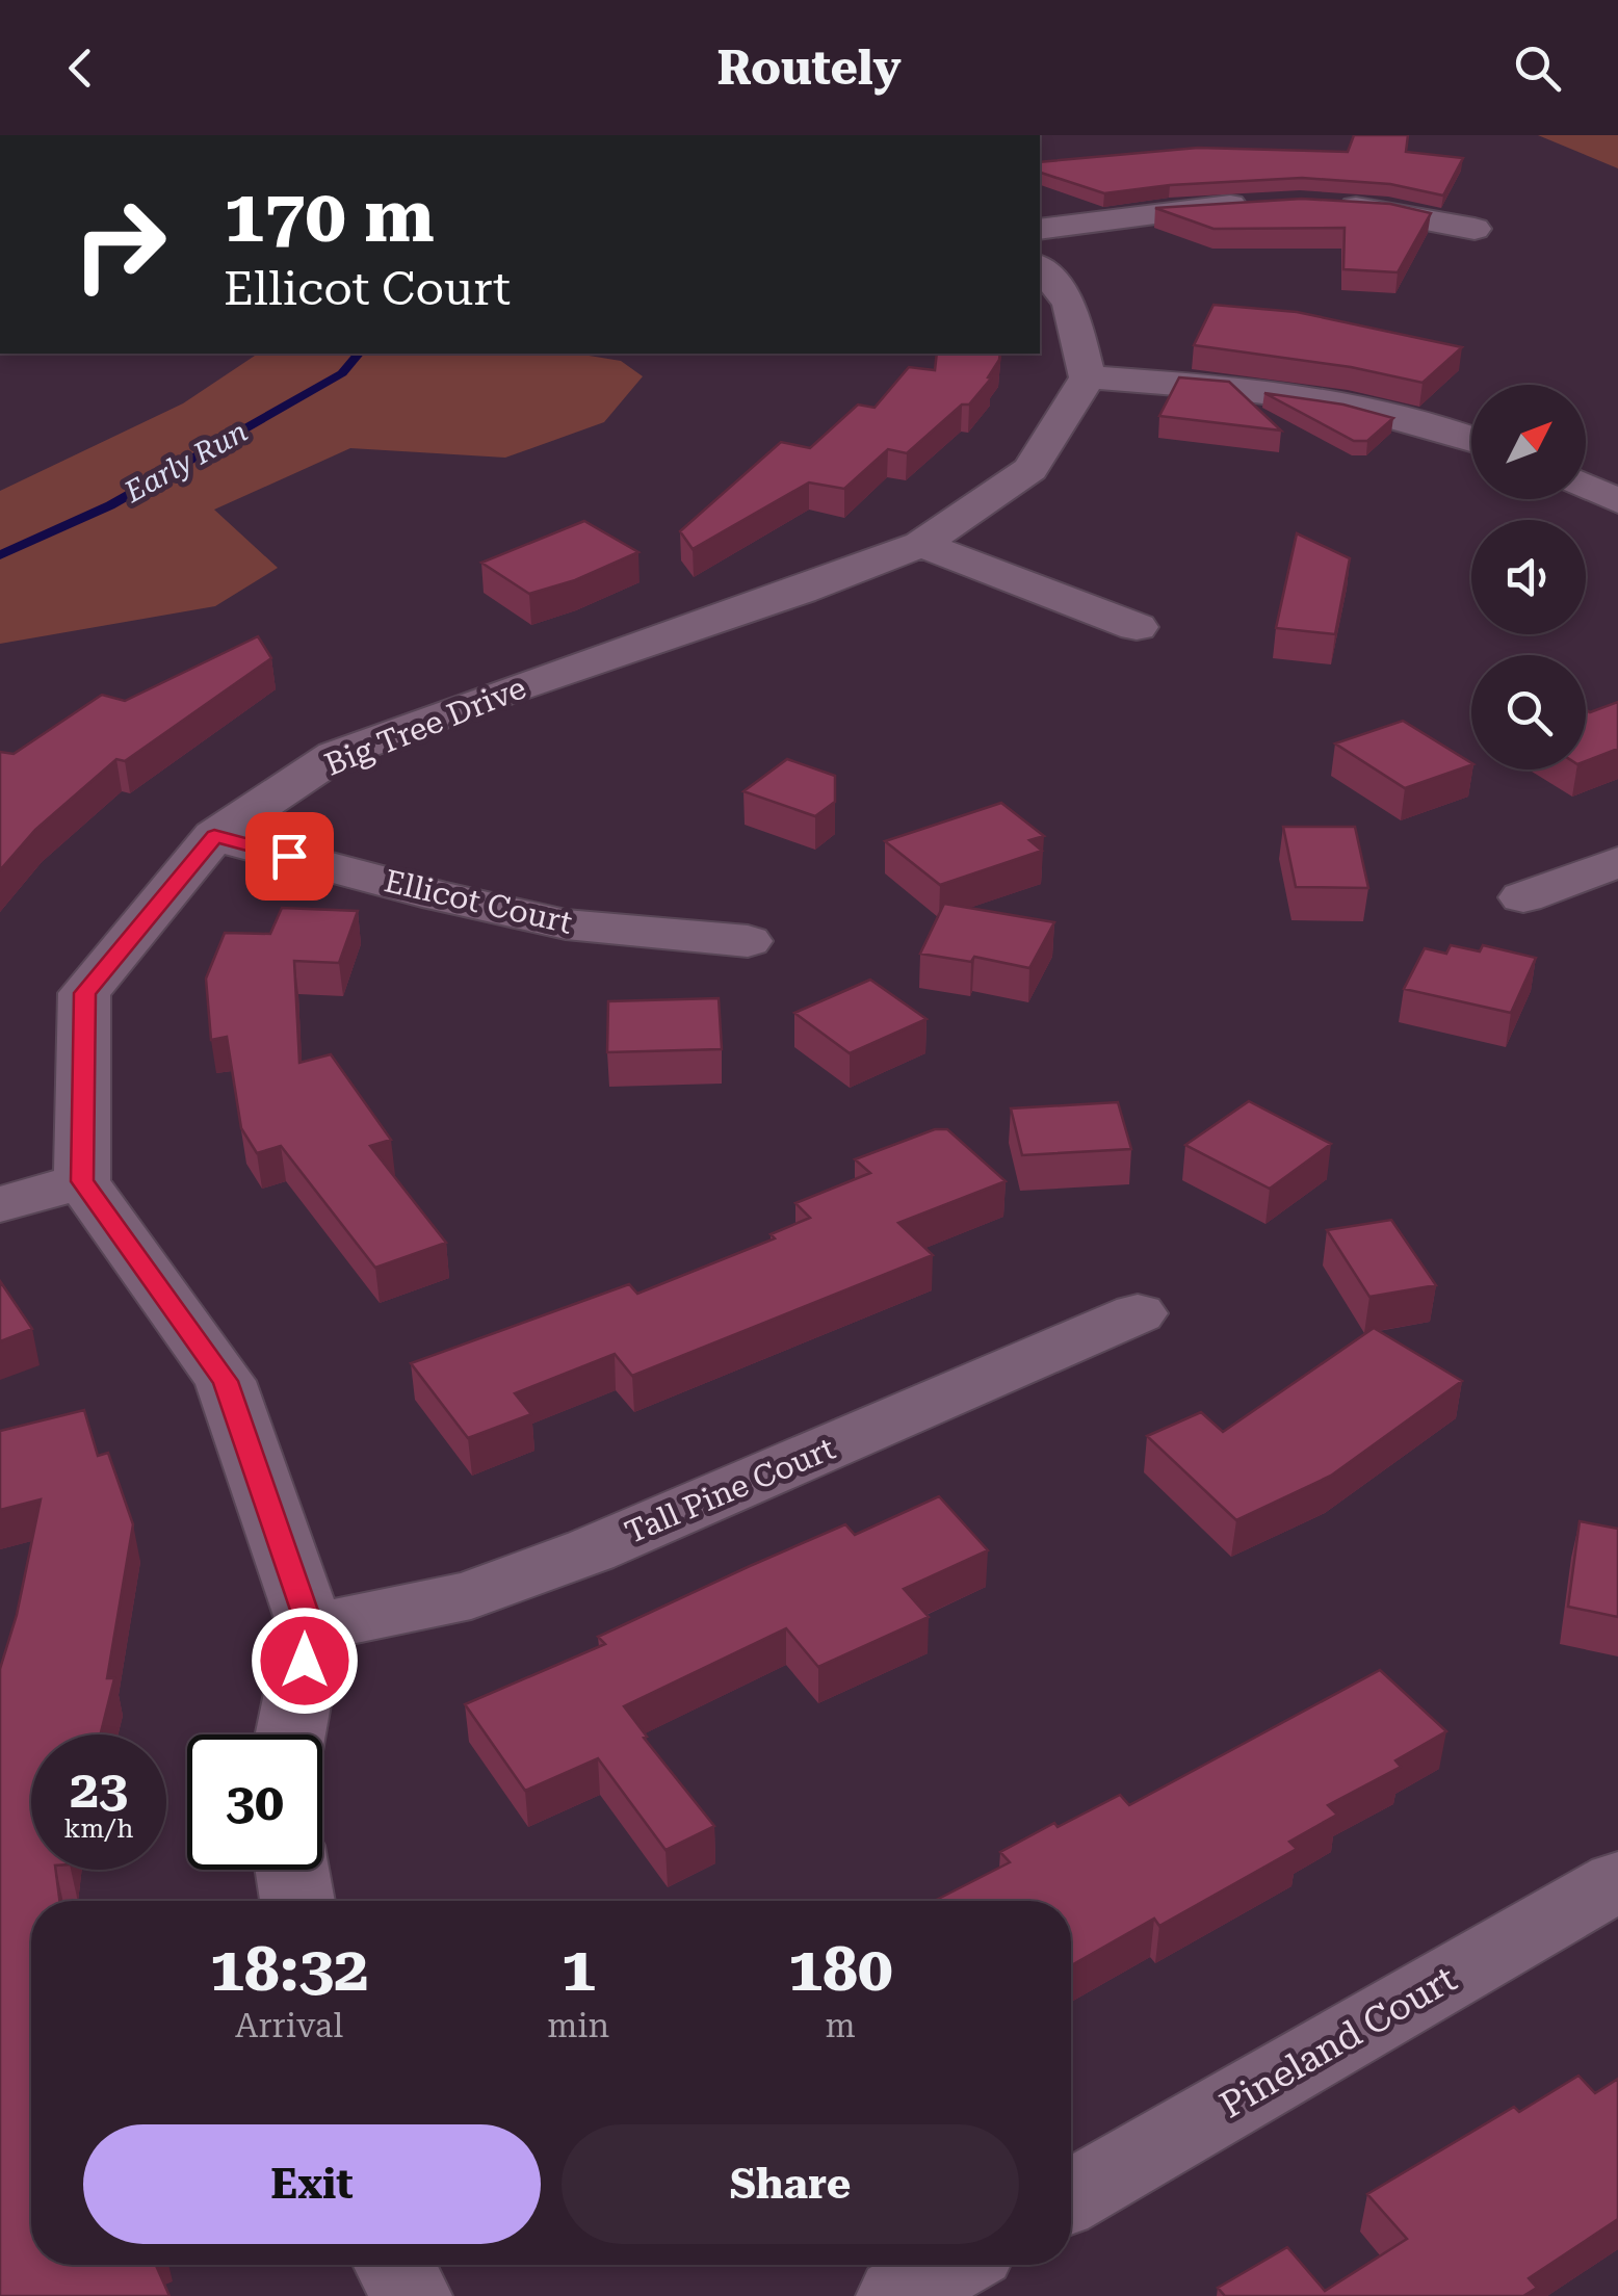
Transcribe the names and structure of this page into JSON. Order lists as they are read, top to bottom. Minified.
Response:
{"streets":{"street":["Big Tree Drive","Ellicot Court","Tall Pine Court","Pineland Court"]},"crossings":[["Big Tree Drive","Ellicot Court"]],"water":["Early Run"],"north":"top right","page":{"header":"Routely","turn":["170 m","Ellicot Court"],"speed":"23 km/h","limit":"30","eta":["18:32","Arrival","1","min","180","m"],"buttons":["Exit","Share"]}}
